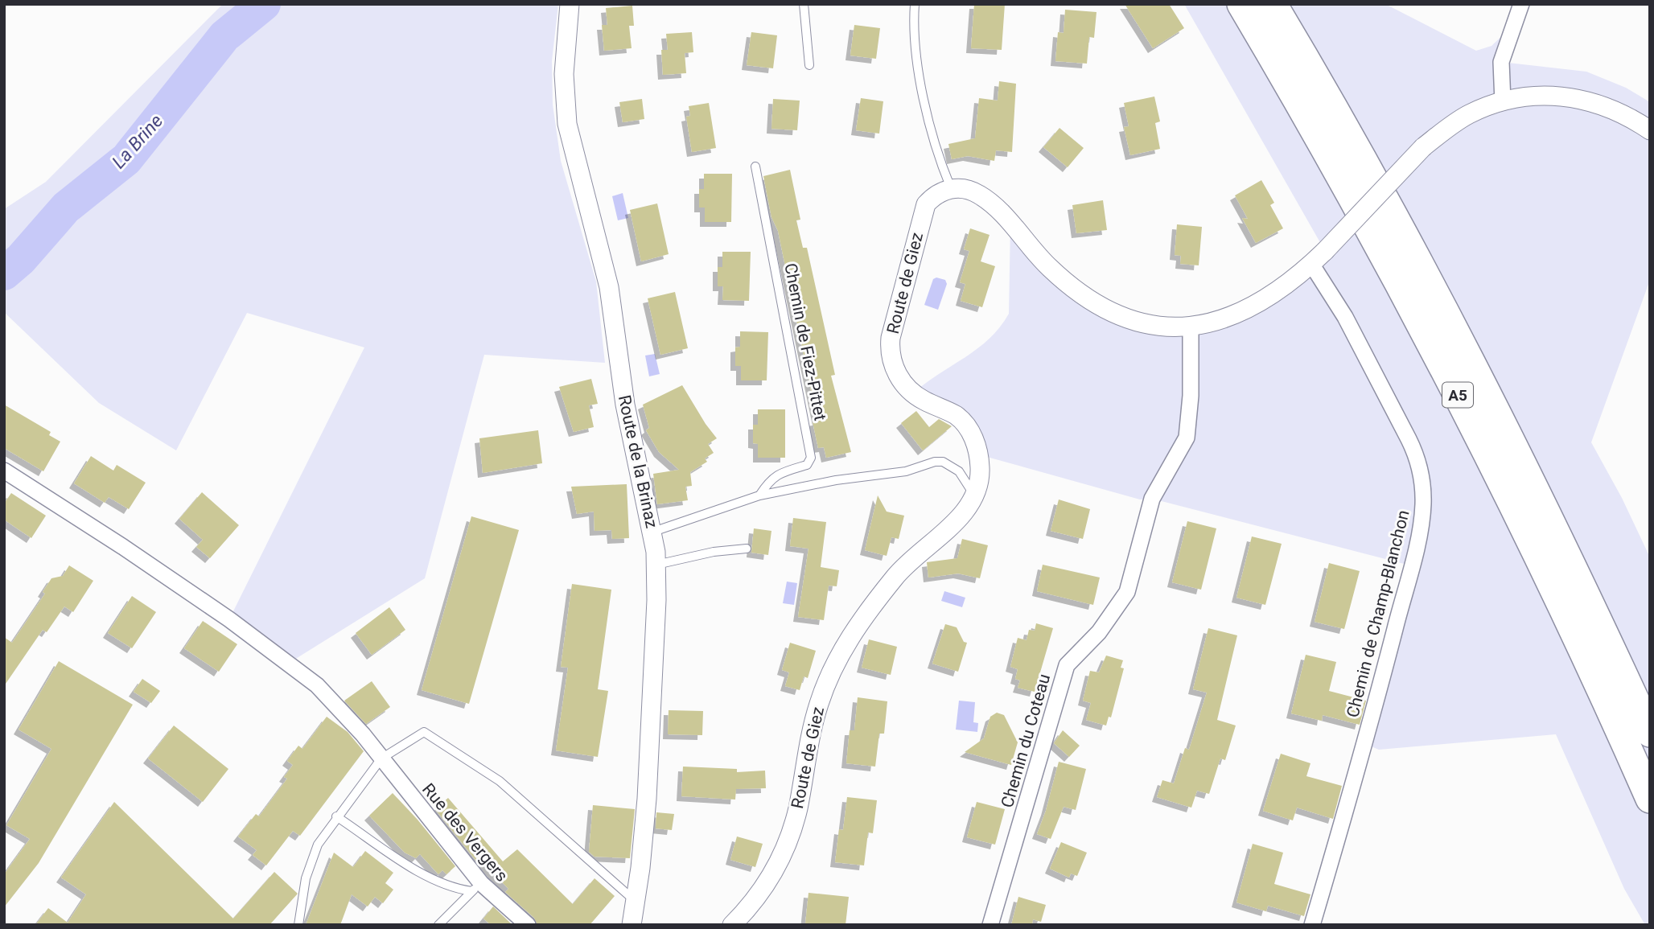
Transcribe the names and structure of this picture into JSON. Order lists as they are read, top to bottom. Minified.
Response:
{"streets":{"highway":["A5"],"street":["Route de Giez","Route de la Brinaz","Chemin de Champ-Blanchon","Chemin du Coteau","Rue des Vergers"],"lane":["Chemin de Fiez-Pittet"]},"water":["La Brine"]}
